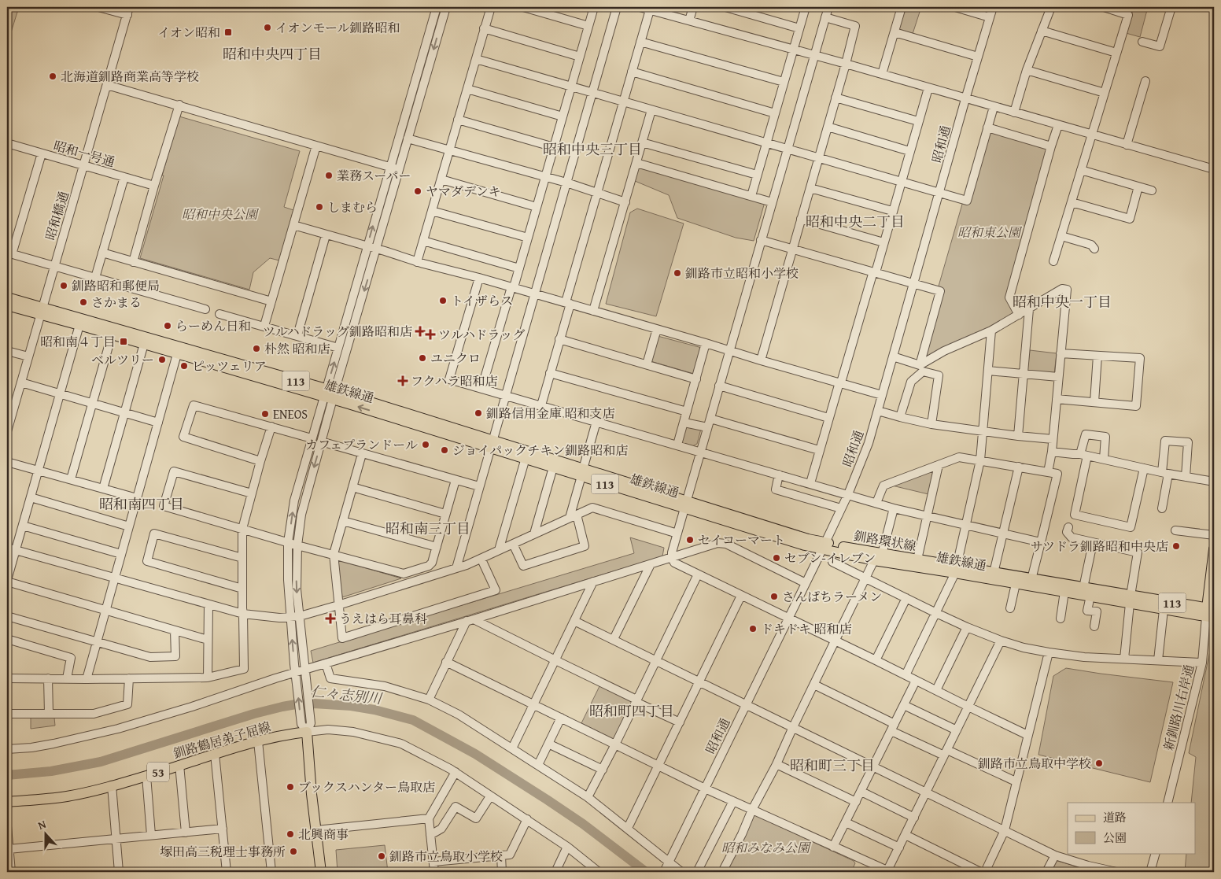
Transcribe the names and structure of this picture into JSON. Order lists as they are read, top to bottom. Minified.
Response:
{"streets":{"main road":["113","雄鉄線通","釧路環状線","釧路鶴居弟子屈線","53"],"street":["昭和通","昭和一号通","昭和橋通","新釧路川右岸通"]},"crossings":[["昭和通","雄鉄線通"],["昭和一号通","昭和橋通"],["昭和橋通","雄鉄線通"],["雄鉄線通","釧路環状線"],["雄鉄線通","新釧路川右岸通"],["釧路環状線","新釧路川右岸通"]],"districts":["昭和中央四丁目","昭和中央三丁目","昭和中央二丁目","昭和中央一丁目","昭和南四丁目","昭和南三丁目","昭和町四丁目","昭和町三丁目"],"water":["仁々志別川"],"parks":["昭和中央公園","昭和東公園","昭和みなみ公園"],"places":{"other":["イオンモール釧路昭和","北海道釧路商業高等学校","業務スーパー","ヤマダデンキ","しまむら","釧路市立昭和小学校","釧路昭和郵便局","トイザらス","さかまる","らーめん日和","朴然 昭和店","ユニクロ","ベルツリー","ピッツェリア","釧路信用金庫 昭和支店","ENEOS","カフェプランドール","ジョイパックチキン釧路昭和店","セイコーマート","サツドラ釧路昭和中央店","セブン-イレブン","さんぱちラーメン","ドキドキ 昭和店","釧路市立鳥取中学校","ブックスハンター鳥取店","北興商事","塚田高三税理士事務所","釧路市立鳥取小学校"],"transit":["イオン昭和","昭和南４丁目"],"health":["ツルハドラッグ釧路昭和店","ツルハドラッグ","フクハラ昭和店","うえはら耳鼻科"]},"legend":["道路","公園"],"north":"top"}
